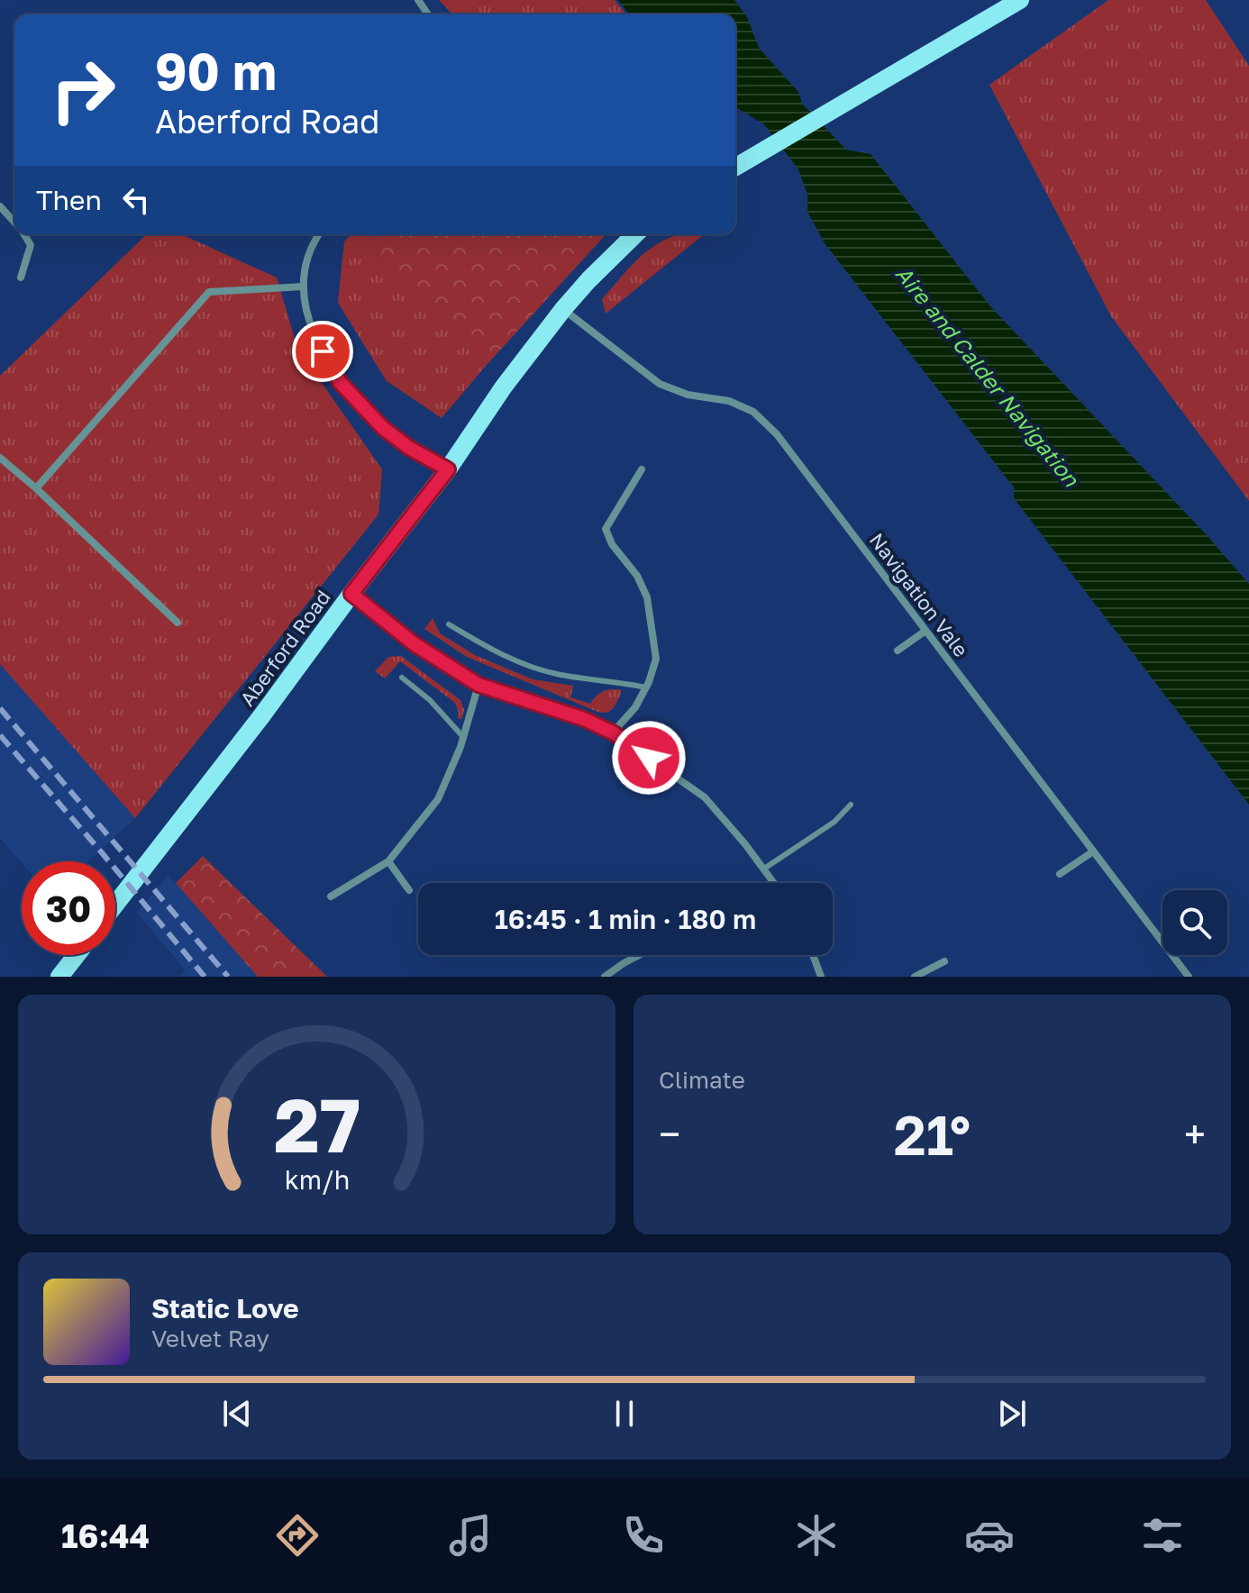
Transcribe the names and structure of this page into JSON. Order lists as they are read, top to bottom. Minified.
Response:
{"streets":{"main road":["Aberford Road"],"street":["Navigation Vale"]},"crossings":[["Navigation Vale","Aberford Road"]],"water":["Aire and Calder Navigation"],"page":{"turn":["90 m","Aberford Road"],"then":"Then","limit":"30","trip":"16:45 · 1 min · 180 m","tile":"Climate","heat":["−","21°","+"],"song":["Static Love","Velvet Ray"],"tabs":"16:44","gauge":["27","km/h"]}}
